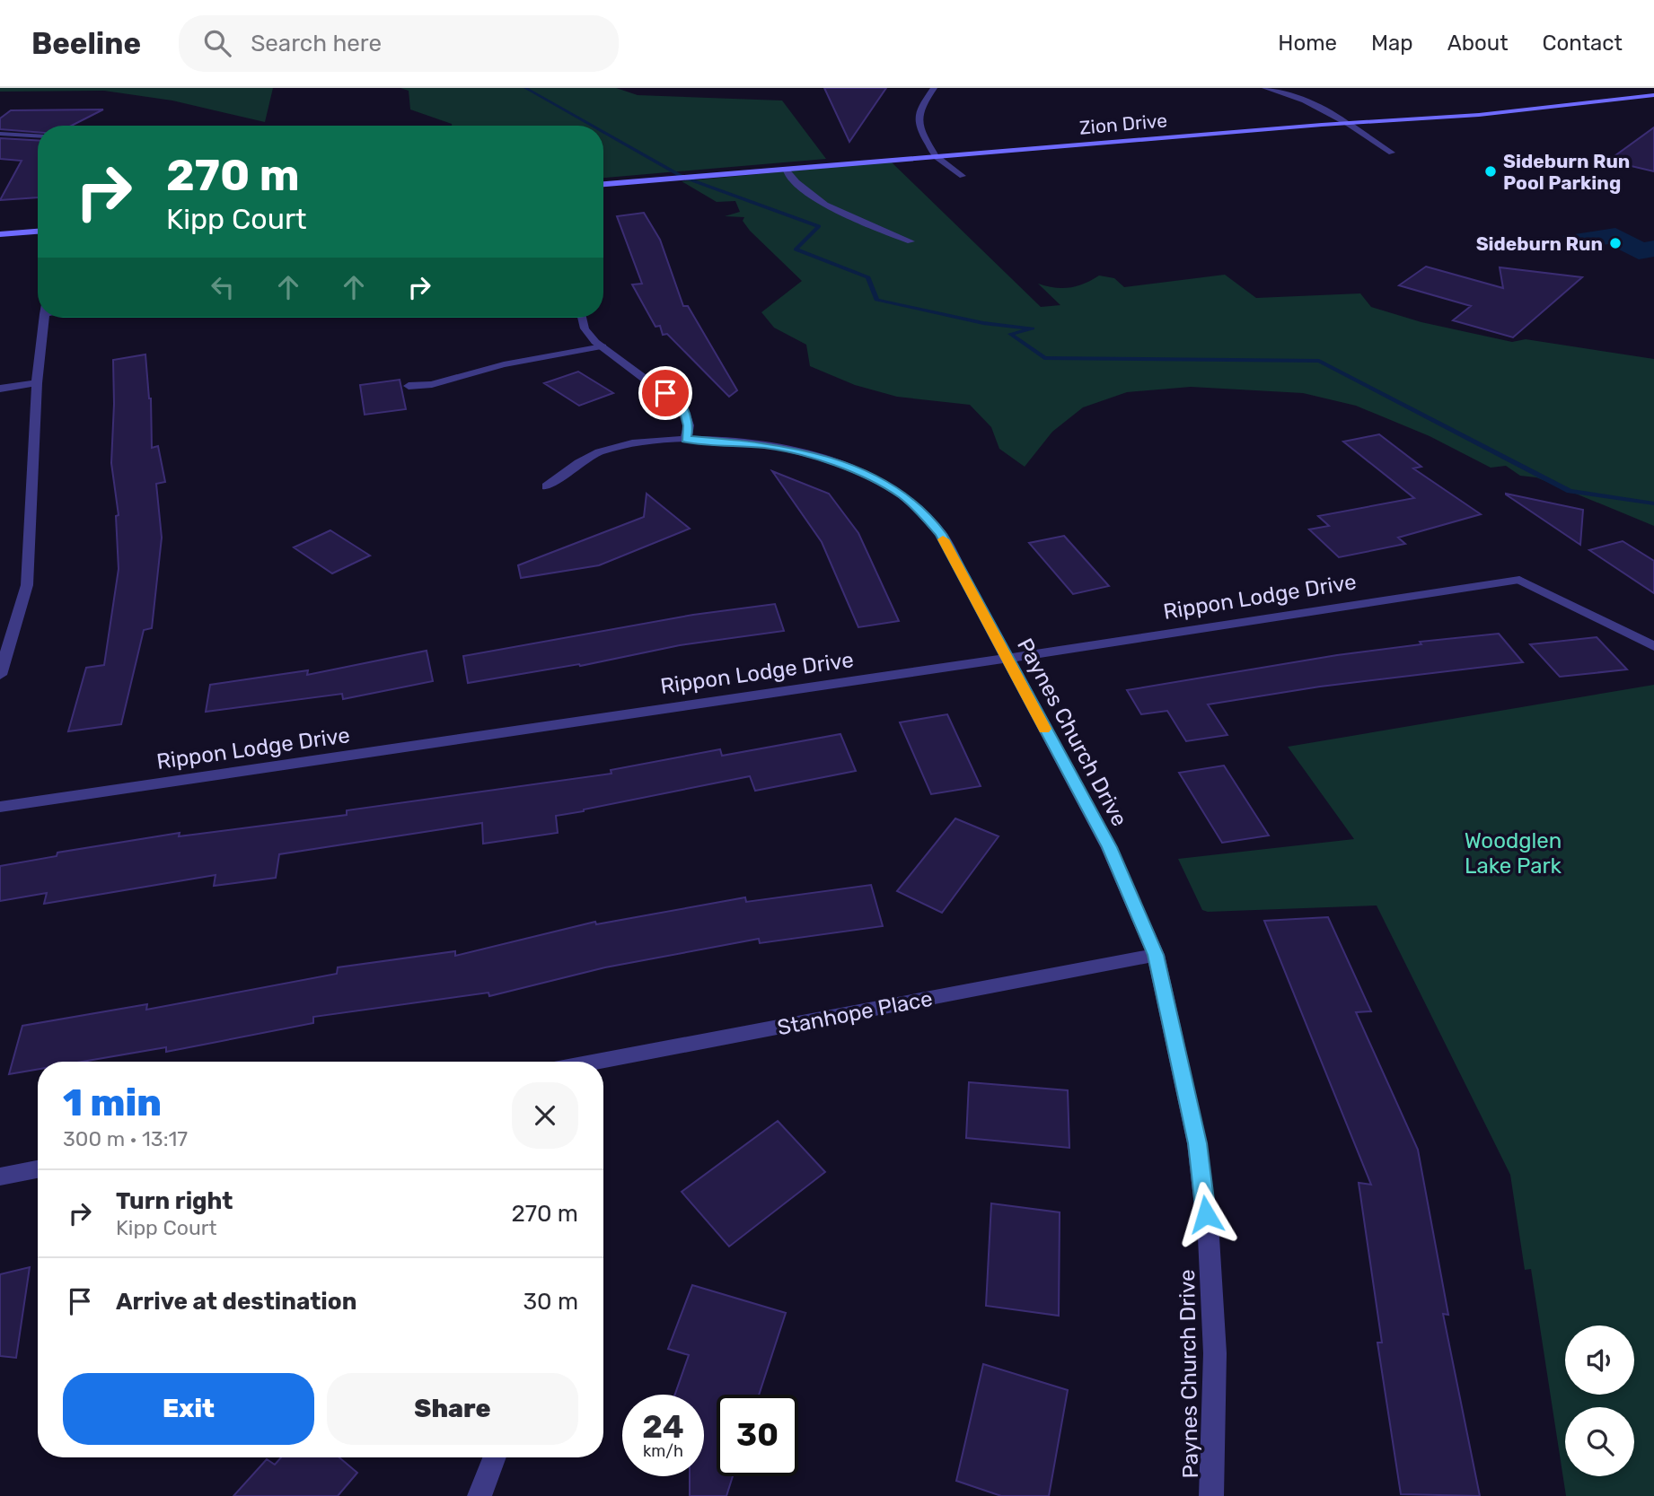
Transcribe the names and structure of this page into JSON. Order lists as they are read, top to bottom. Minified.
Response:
{"streets":{"main road":["Zion Drive"],"street":["Rippon Lodge Drive","Paynes Church Drive","Stanhope Place"]},"crossings":[["Rippon Lodge Drive","Paynes Church Drive"],["Paynes Church Drive","Stanhope Place"]],"parks":["Woodglen Lake Park"],"places":["Sideburn Run Pool Parking","Sideburn Run"],"page":{"header":"Beeline","search":"Search here","nav":["Home","Map","About","Contact"],"turn":["270 m","Kipp Court"],"heading":["1 min","300 m · 13:17"],"list":[{"name":"Turn right","note":"Kipp Court","value":"270 m"},{"name":"Arrive at destination","value":"30 m"}],"buttons":["Exit","Share"],"speed":"24 km/h","limit":"30"}}
